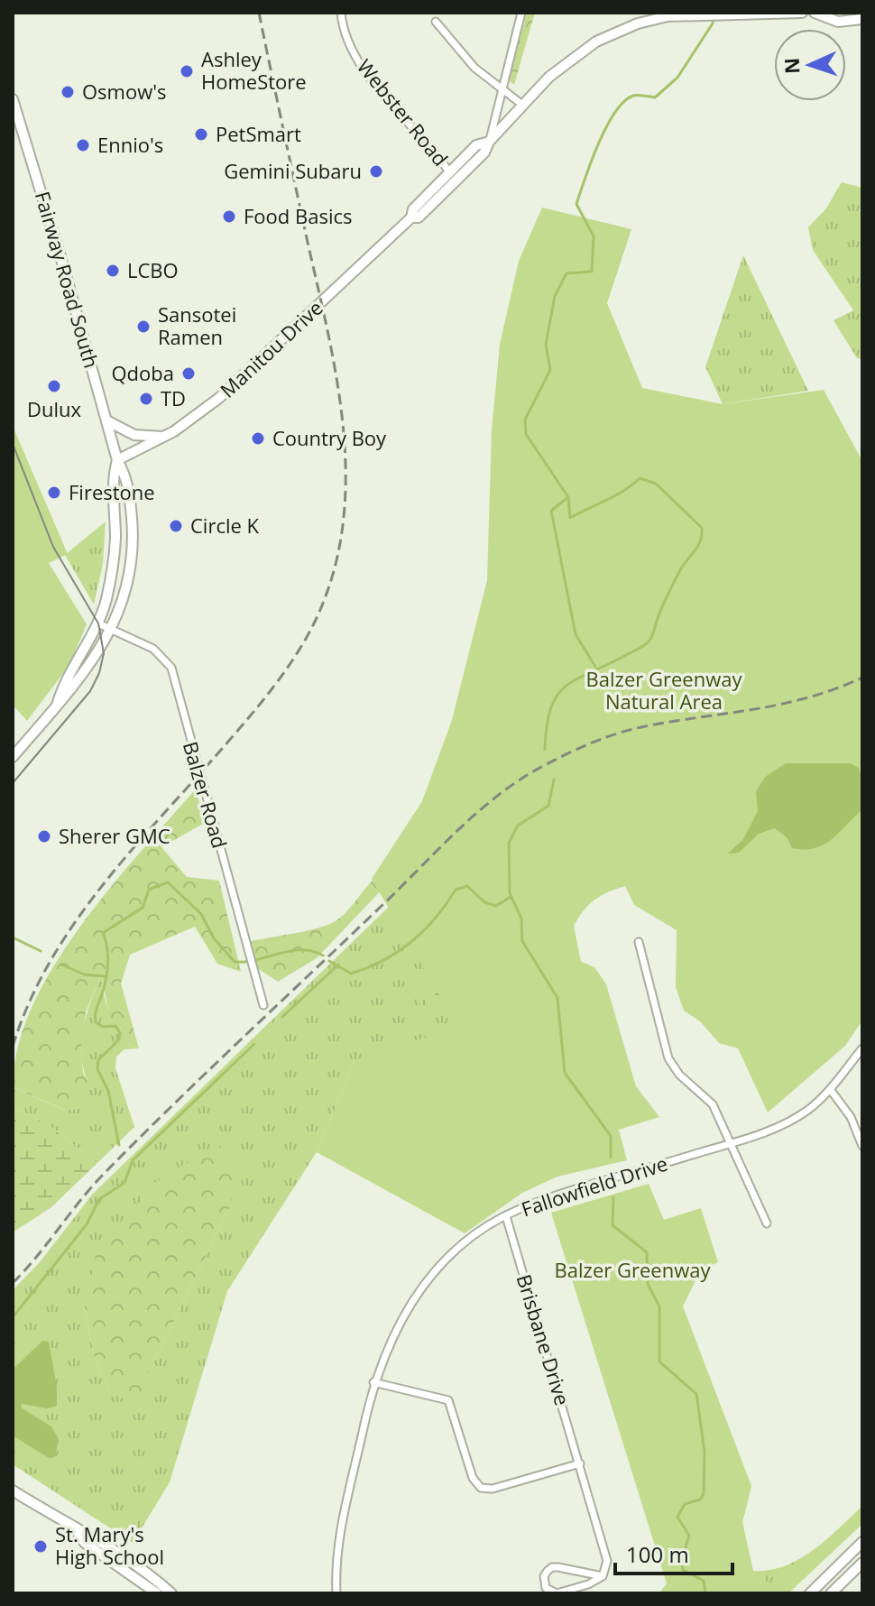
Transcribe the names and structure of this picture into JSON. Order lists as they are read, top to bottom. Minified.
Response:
{"streets":{"main road":["Fairway Road South","Manitou Drive"],"street":["Webster Road","Balzer Road","Fallowfield Drive","Brisbane Drive"]},"crossings":[["Webster Road","Manitou Drive"],["Fairway Road South","Manitou Drive"],["Fairway Road South","Balzer Road"],["Fallowfield Drive","Brisbane Drive"]],"parks":["Balzer Greenway Natural Area","Balzer Greenway"],"places":["Ashley HomeStore","Osmow's","PetSmart","Ennio's","Gemini Subaru","Food Basics","LCBO","Sansotei Ramen","Qdoba","Dulux","TD","Country Boy","Firestone","Circle K","Sherer GMC","St. Mary's High School"],"scale_bar":"100 m","north":"left"}
